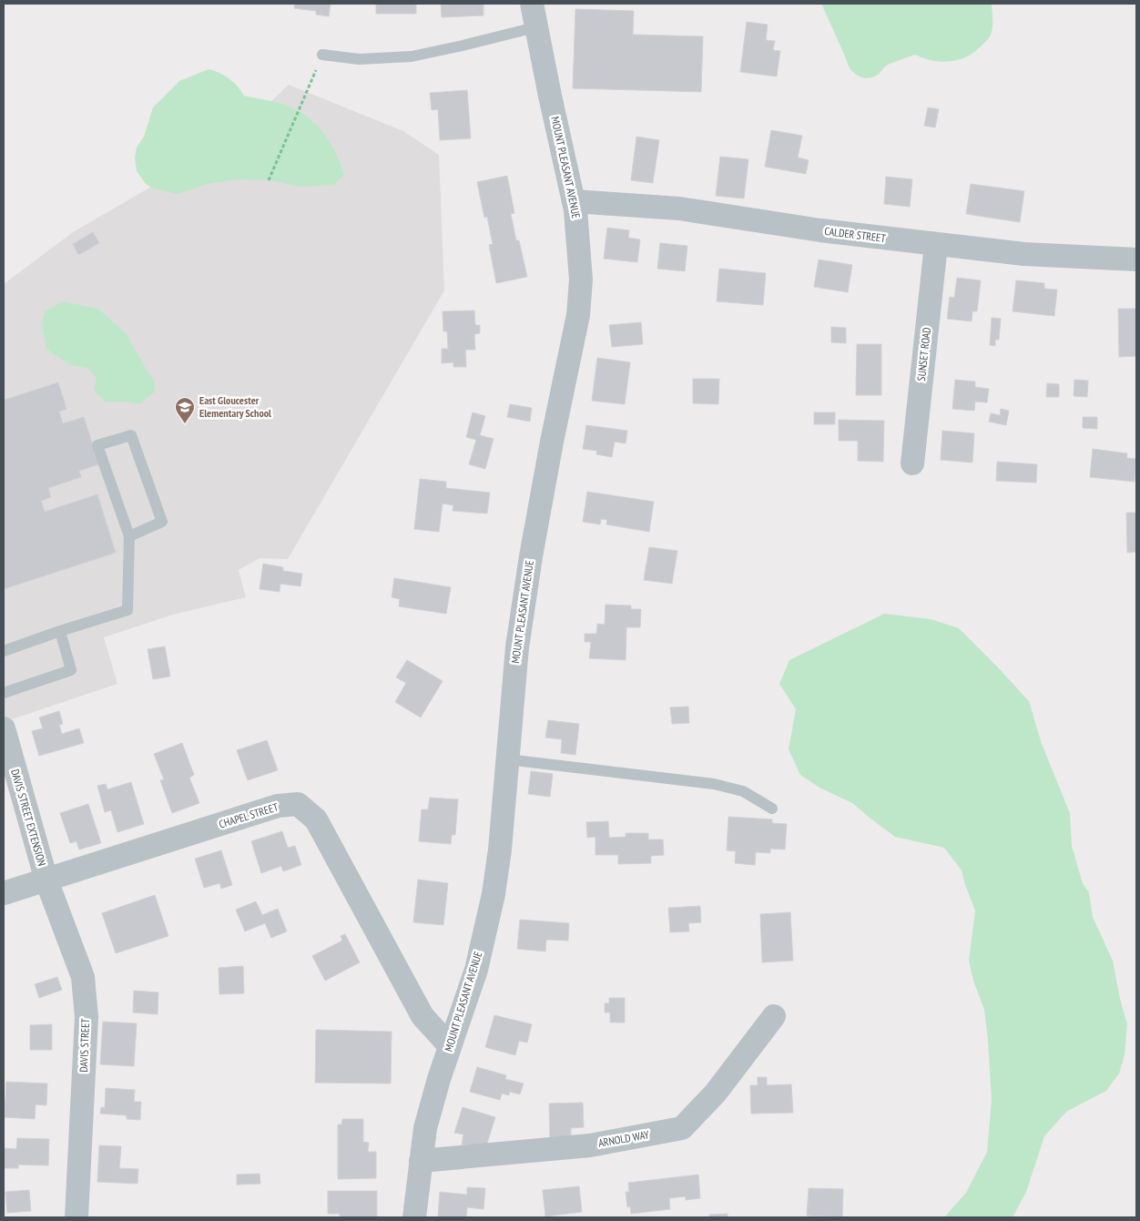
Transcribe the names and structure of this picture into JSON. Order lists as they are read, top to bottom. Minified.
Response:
{"streets":{"street":["MOUNT PLEASANT AVENUE","CALDER STREET","SUNSET ROAD","CHAPEL STREET","DAVIS STREET EXTENSION","DAVIS STREET","ARNOLD WAY"]},"crossings":[["MOUNT PLEASANT AVENUE","CALDER STREET"],["MOUNT PLEASANT AVENUE","CHAPEL STREET"],["MOUNT PLEASANT AVENUE","ARNOLD WAY"],["CALDER STREET","SUNSET ROAD"],["CHAPEL STREET","DAVIS STREET EXTENSION"],["CHAPEL STREET","DAVIS STREET"],["DAVIS STREET EXTENSION","DAVIS STREET"]],"places":{"school or university":["East Gloucester Elementary School"]}}
